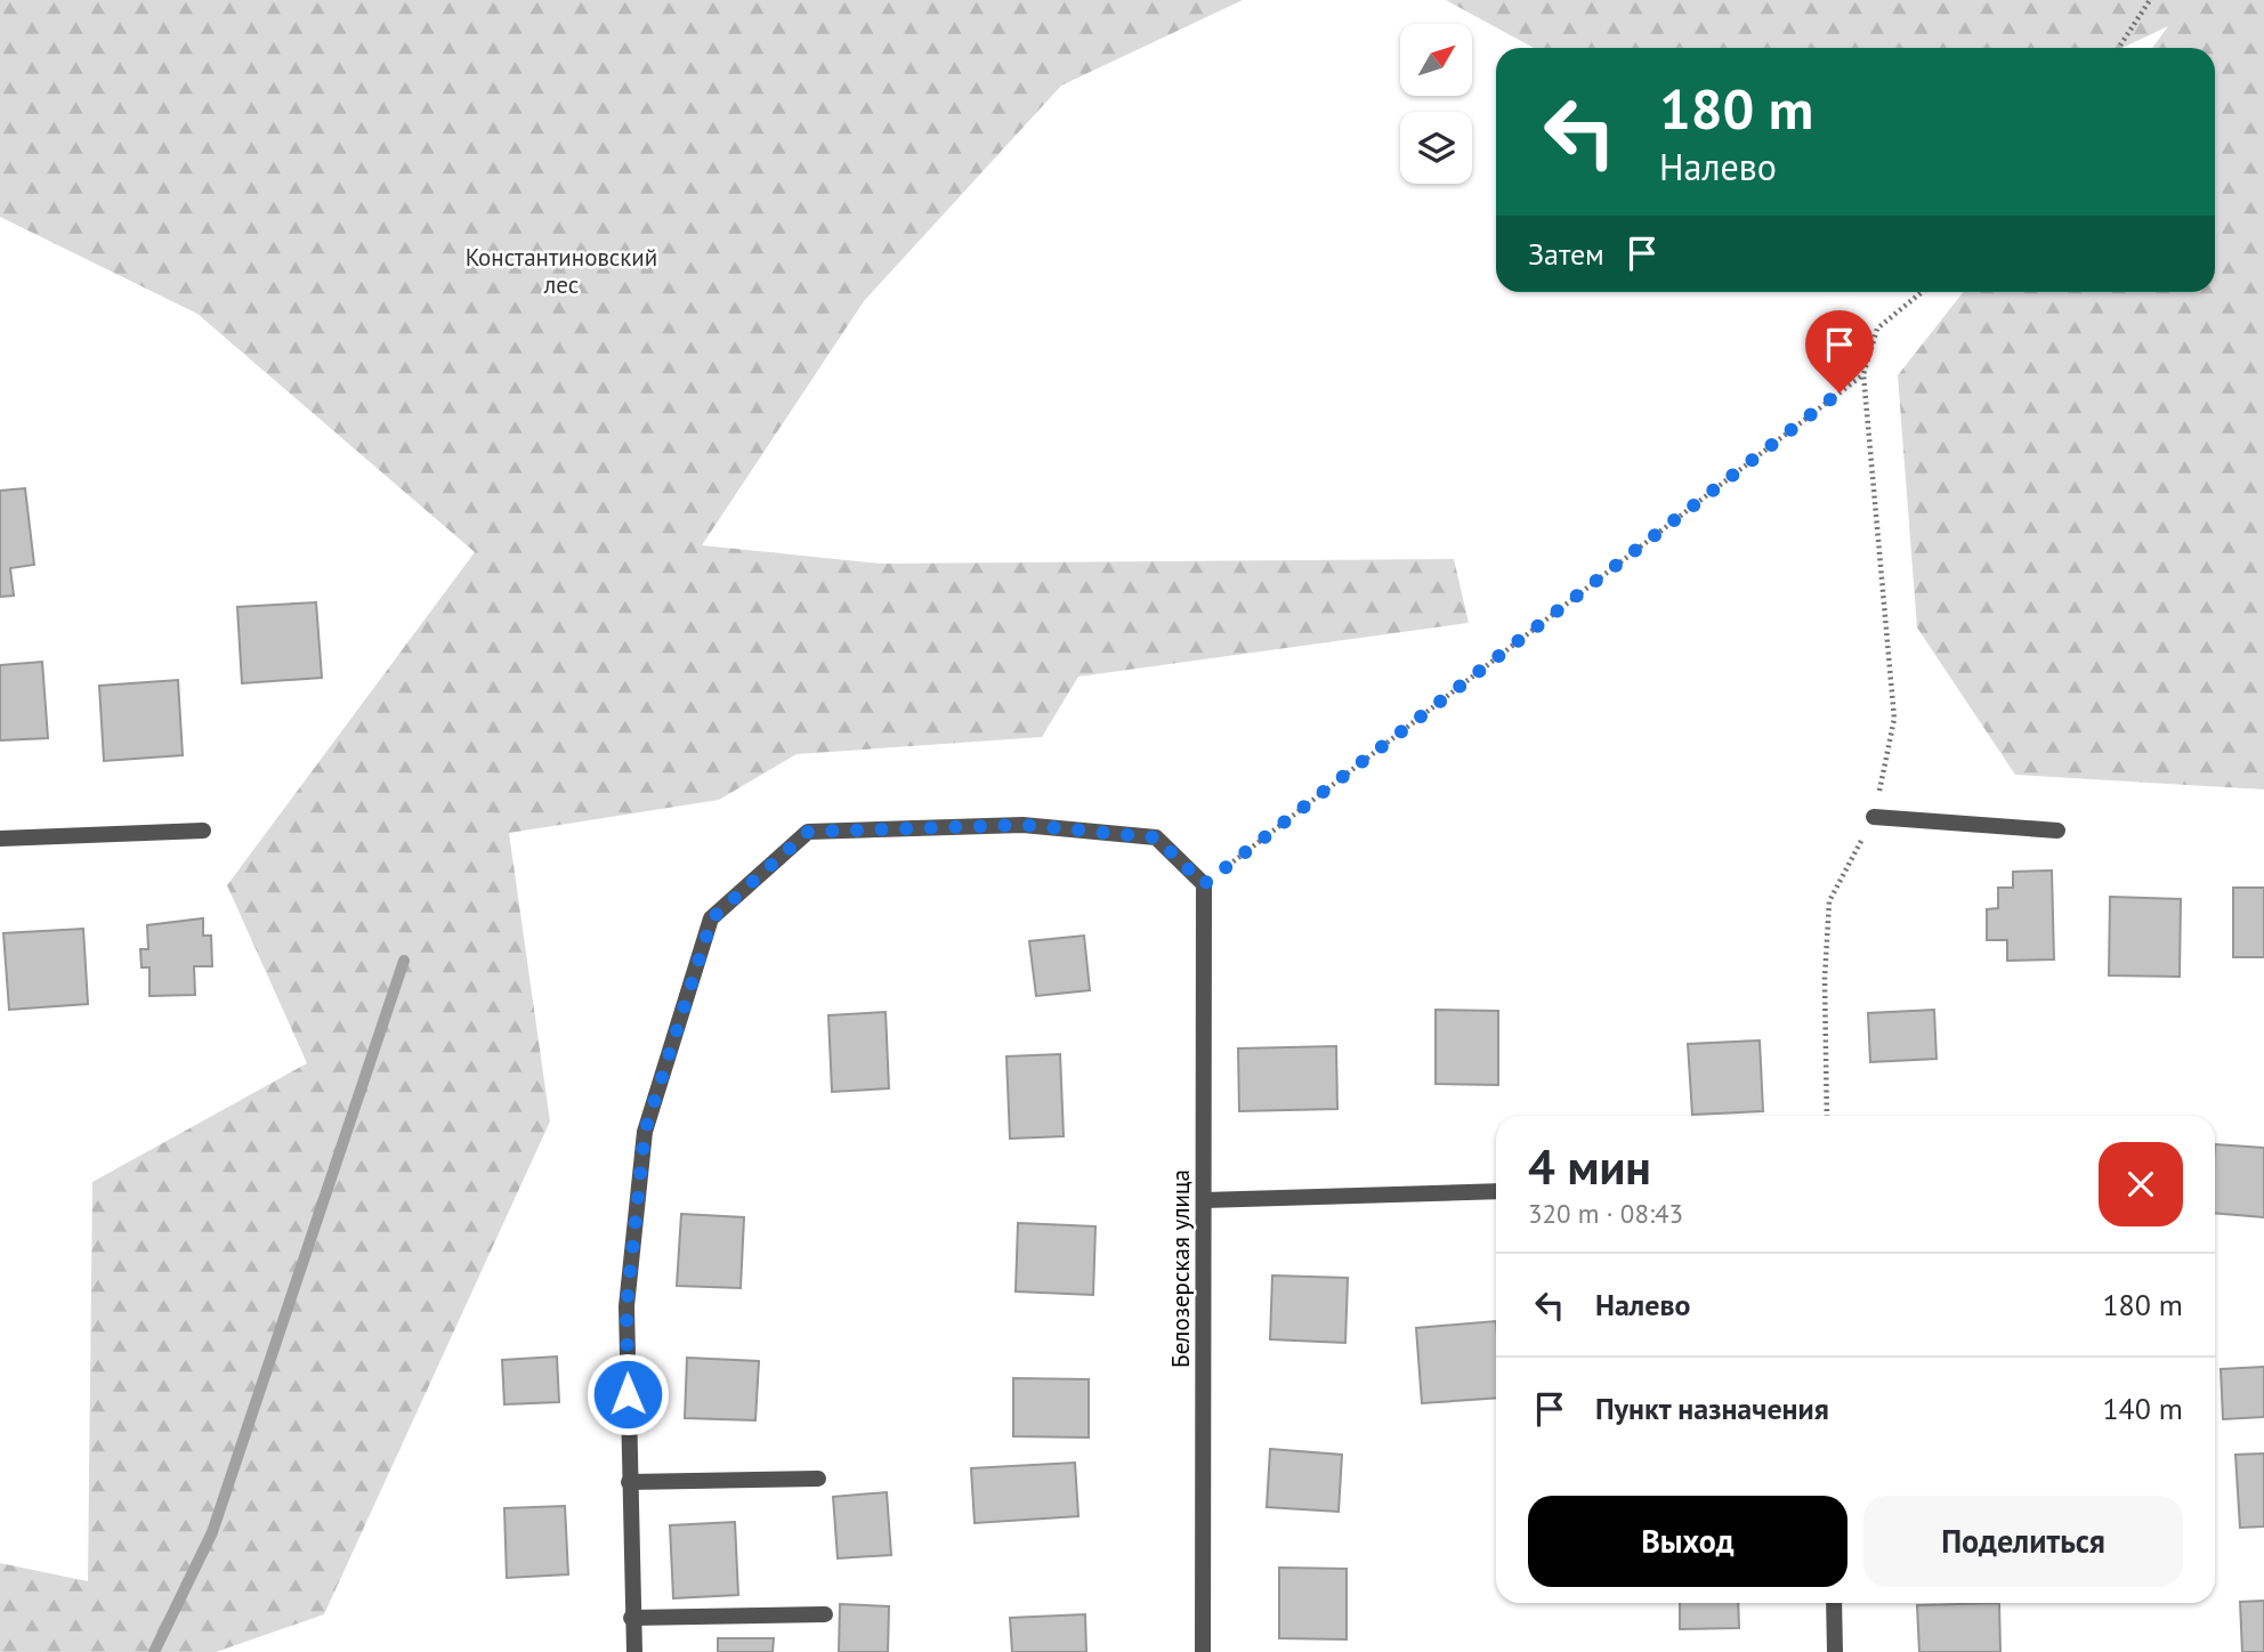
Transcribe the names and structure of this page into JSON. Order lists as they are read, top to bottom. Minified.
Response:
{"streets":{"street":["Белозерская улица"]},"parks":["Константиновский лес"],"north":"top right","page":{"turn":["180 m","Налево"],"then":"Затем","heading":["4 мин","320 m · 08:43"],"list":[{"name":"Налево","value":"180 m"},{"name":"Пункт назначения","value":"140 m"}],"buttons":["Выход","Поделиться"]}}
